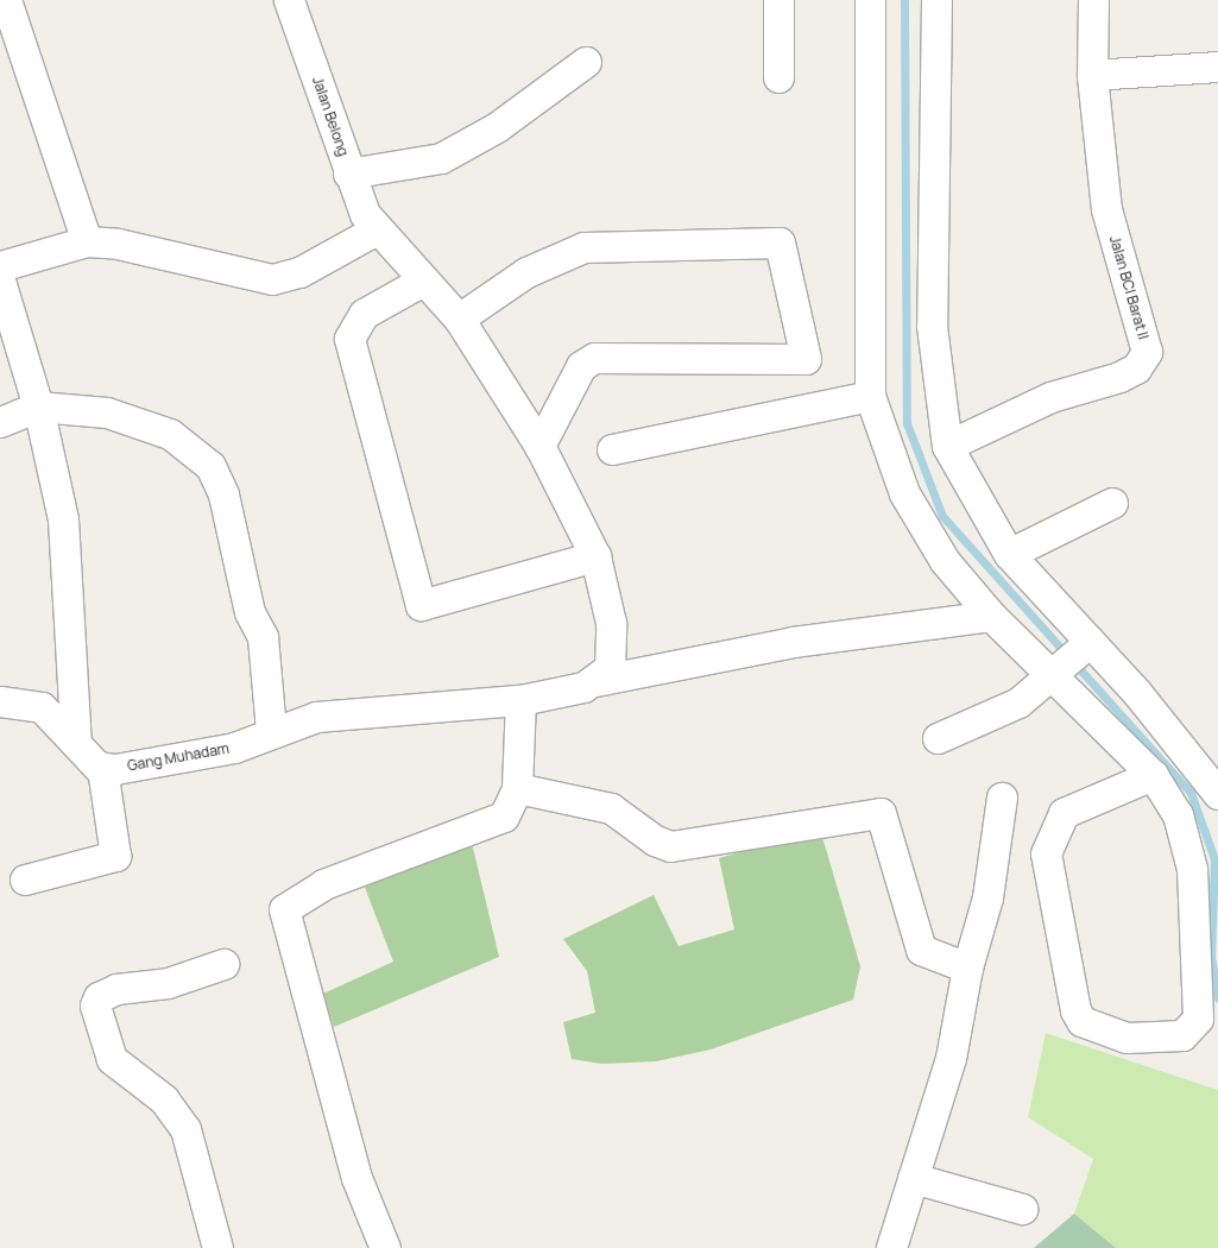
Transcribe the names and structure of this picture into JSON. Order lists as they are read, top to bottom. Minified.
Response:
{"streets":{"street":["Jalan Belong","Jalan BCI Barat II","Gang Muhadam"]},"crossings":[["Jalan Belong","Gang Muhadam"]]}
